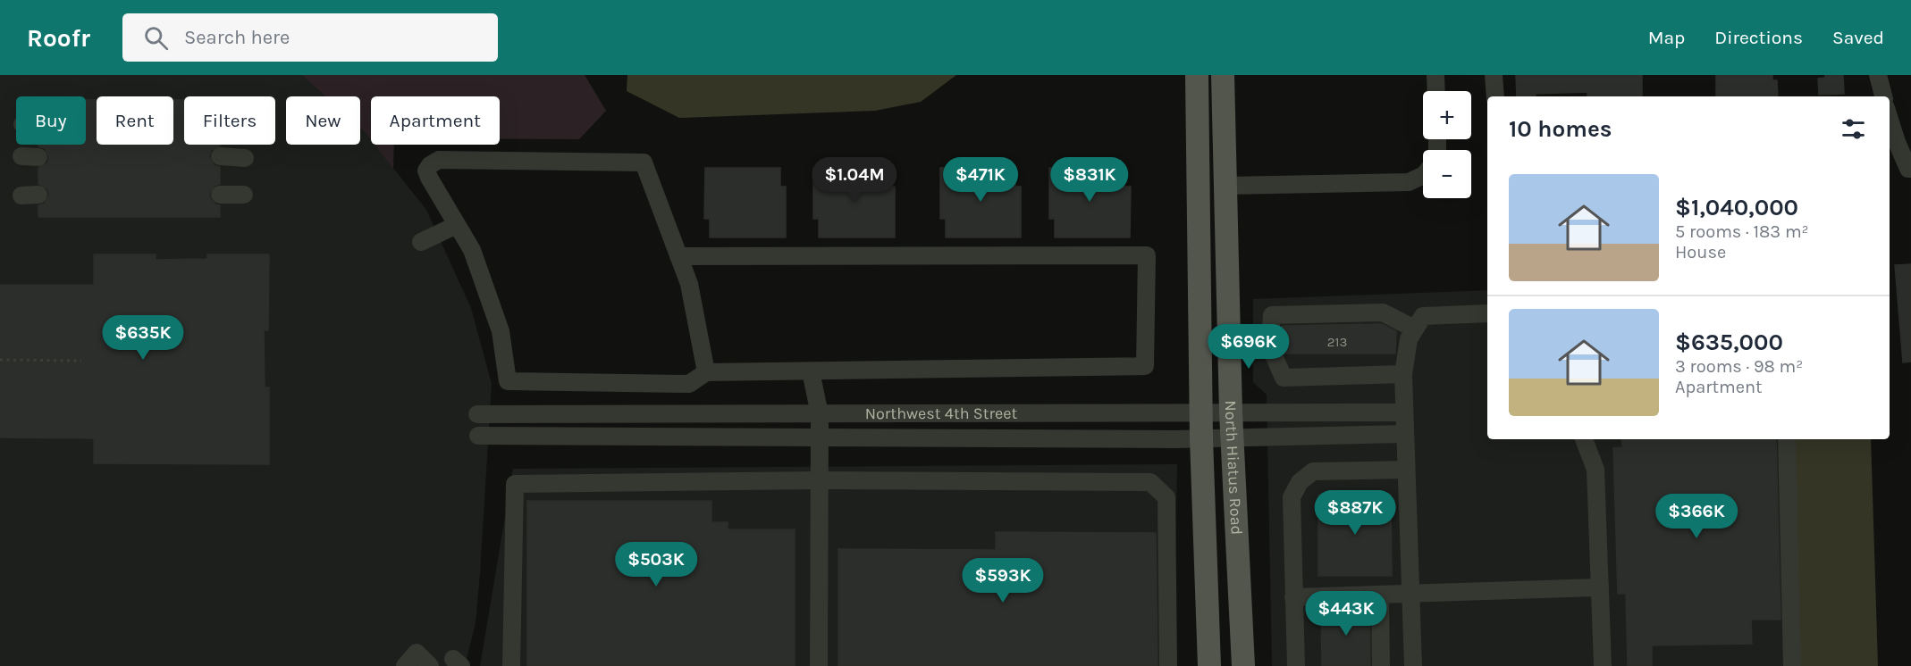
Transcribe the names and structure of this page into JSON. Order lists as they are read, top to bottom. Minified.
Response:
{"streets":{"main road":["North Hiatus Road"],"street":["Northwest 4th Street"]},"crossings":[["Northwest 4th Street","North Hiatus Road"]],"house_numbers":["213"],"page":{"header":"Roofr","search":"Search here","nav":["Map","Directions","Saved"],"map_buttons":["+","−"],"chip":["Buy","Rent","Filters","New","Apartment"],"heading":"10 homes","price":["$1.04M","$471K","$831K","$635K","$696K","$887K","$366K","$503K","$593K","$443K"],"list":[{"name":"$1,040,000","note":"5 rooms · 183 m² · House"},{"name":"$635,000","note":"3 rooms · 98 m² · Apartment"}]}}
